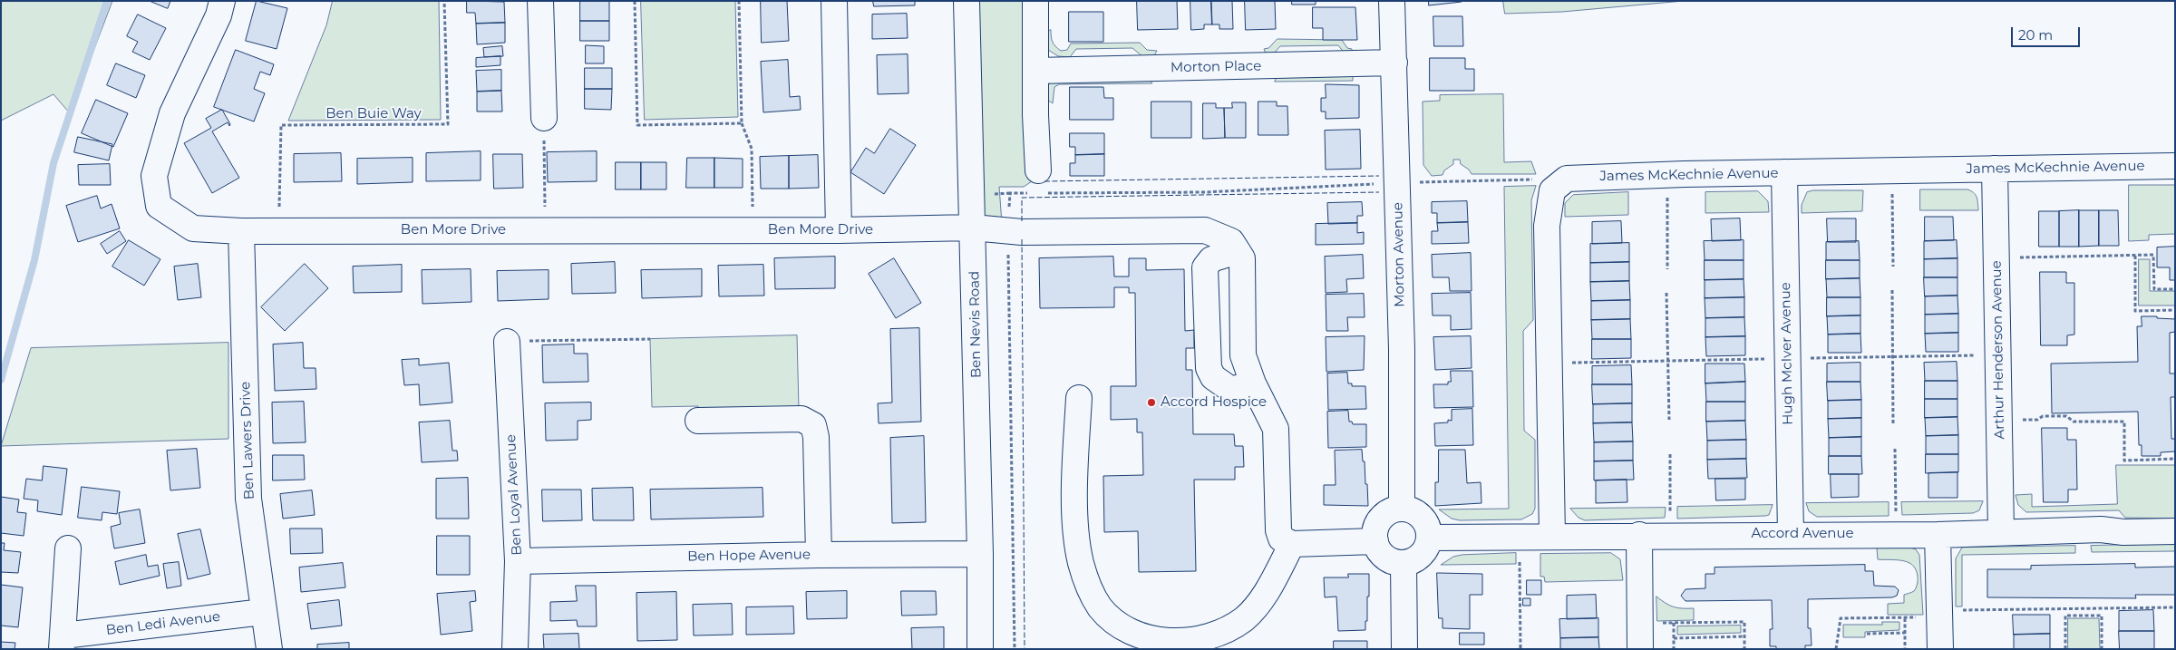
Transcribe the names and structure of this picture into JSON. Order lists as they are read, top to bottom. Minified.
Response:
{"streets":{"street":["Morton Place","James McKechnie Avenue","Ben More Drive","Morton Avenue","Ben Nevis Road","Arthur Henderson Avenue","Hugh McIver Avenue","Ben Lawers Drive","Ben Loyal Avenue","Accord Avenue","Ben Hope Avenue","Ben Ledi Avenue"],"path":["Ben Buie Way"]},"crossings":[["Morton Place","Morton Avenue"],["Ben Buie Way","Ben More Drive"],["James McKechnie Avenue","Arthur Henderson Avenue"],["James McKechnie Avenue","Hugh McIver Avenue"],["Ben More Drive","Ben Nevis Road"],["Ben More Drive","Ben Lawers Drive"],["Morton Avenue","Accord Avenue"],["Ben Nevis Road","Ben Hope Avenue"],["Arthur Henderson Avenue","Accord Avenue"],["Hugh McIver Avenue","Accord Avenue"],["Ben Lawers Drive","Ben Ledi Avenue"],["Ben Loyal Avenue","Ben Hope Avenue"]],"places":["Accord Hospice"],"scale_bar":"20 m"}
